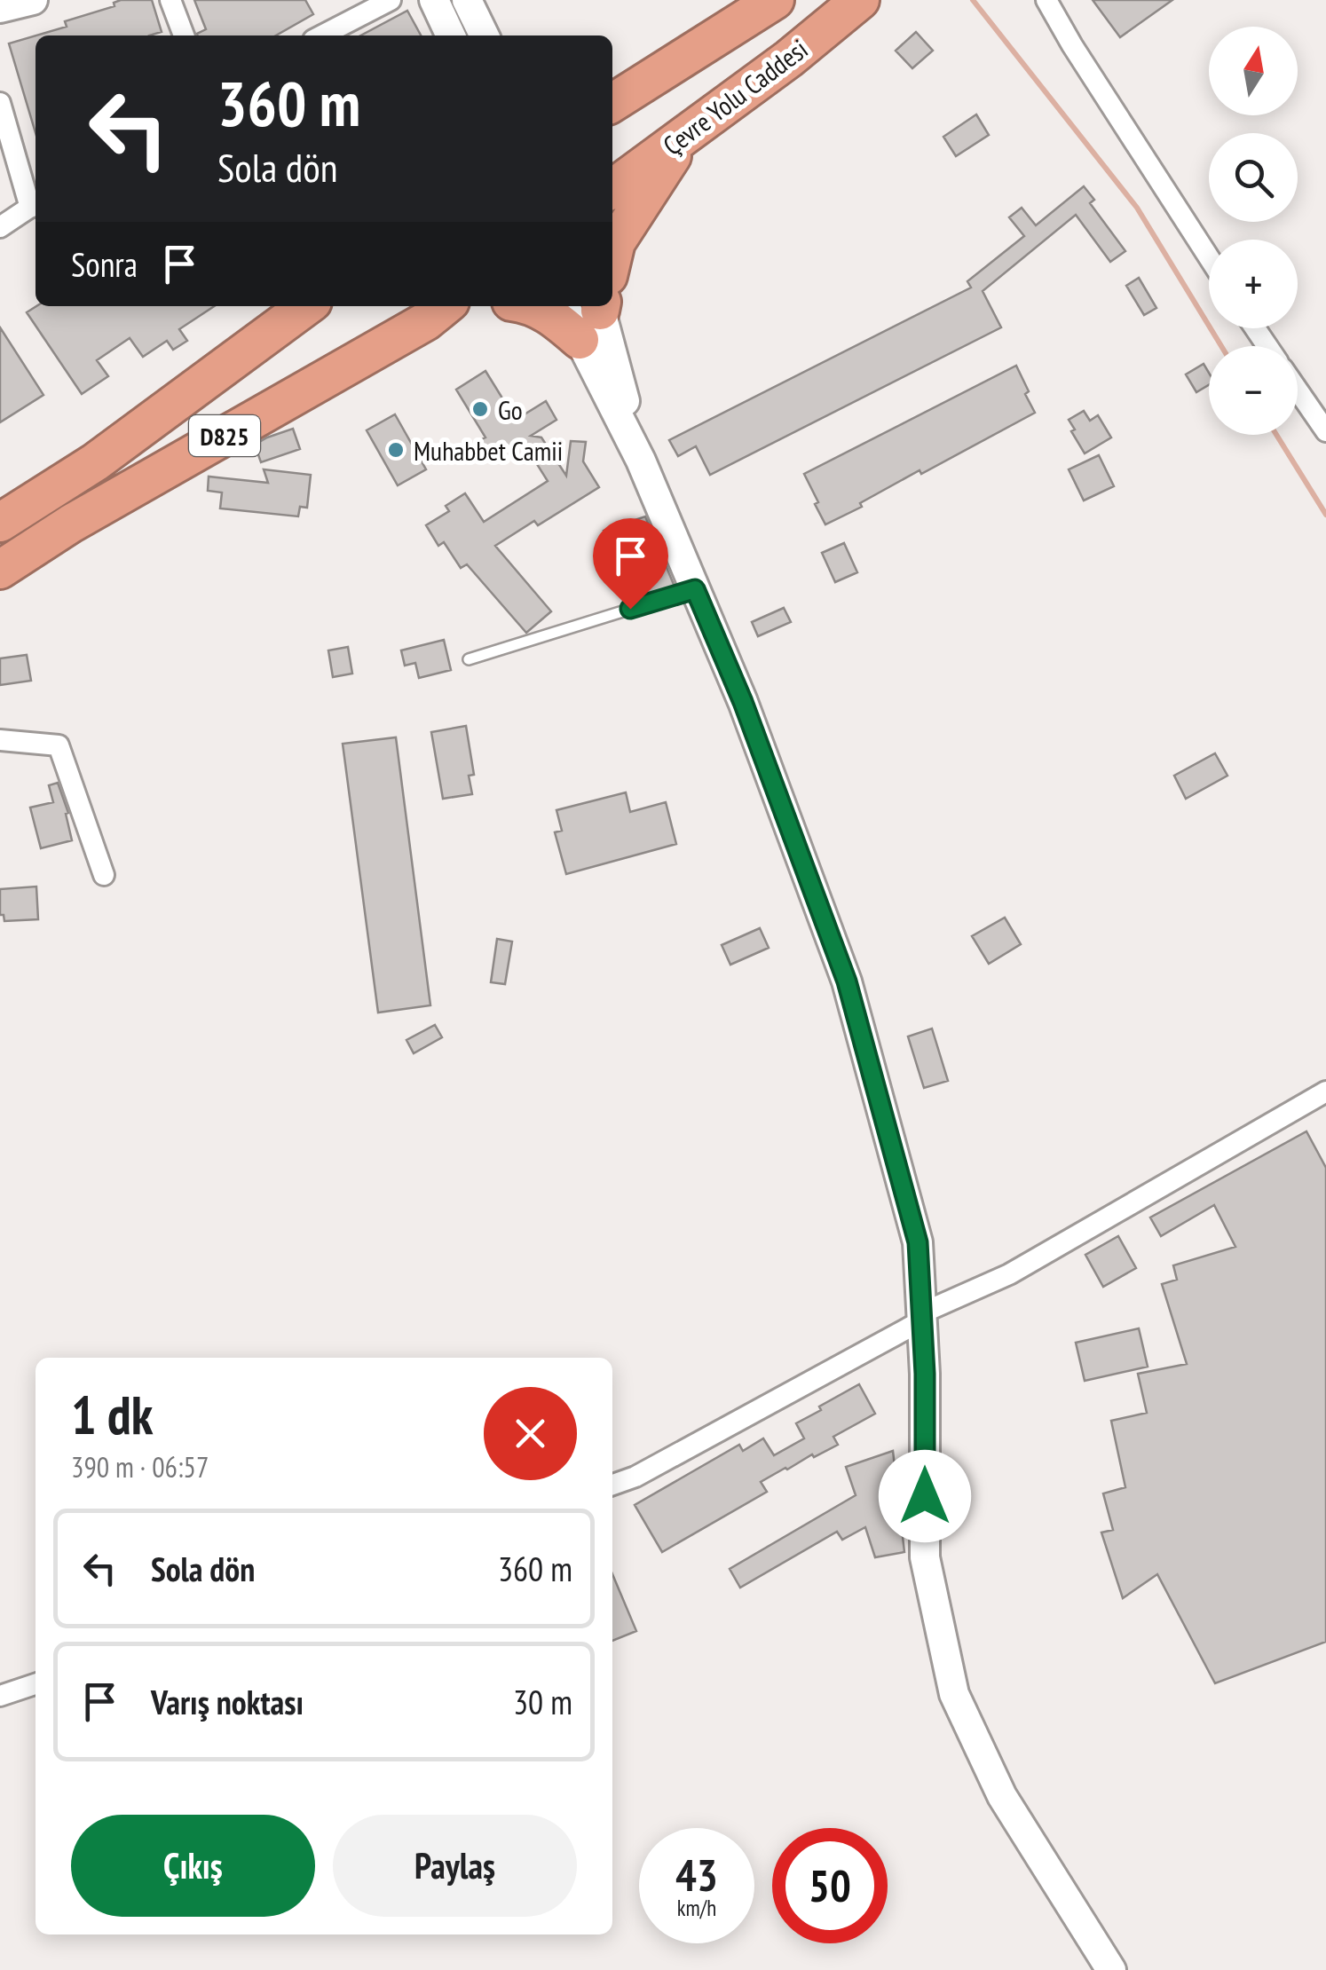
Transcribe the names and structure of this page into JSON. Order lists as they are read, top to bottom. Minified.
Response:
{"streets":{"highway":["Çevre Yolu Caddesi","D825"]},"places":["Go","Muhabbet Camii"],"north":"top","page":{"map_buttons":["+","−"],"turn":["360 m","Sola dön"],"then":"Sonra","heading":["1 dk","390 m · 06:57"],"list":[{"name":"Sola dön","value":"360 m"},{"name":"Varış noktası","value":"30 m"}],"buttons":["Çıkış","Paylaş"],"speed":"43 km/h","limit":"50"}}
